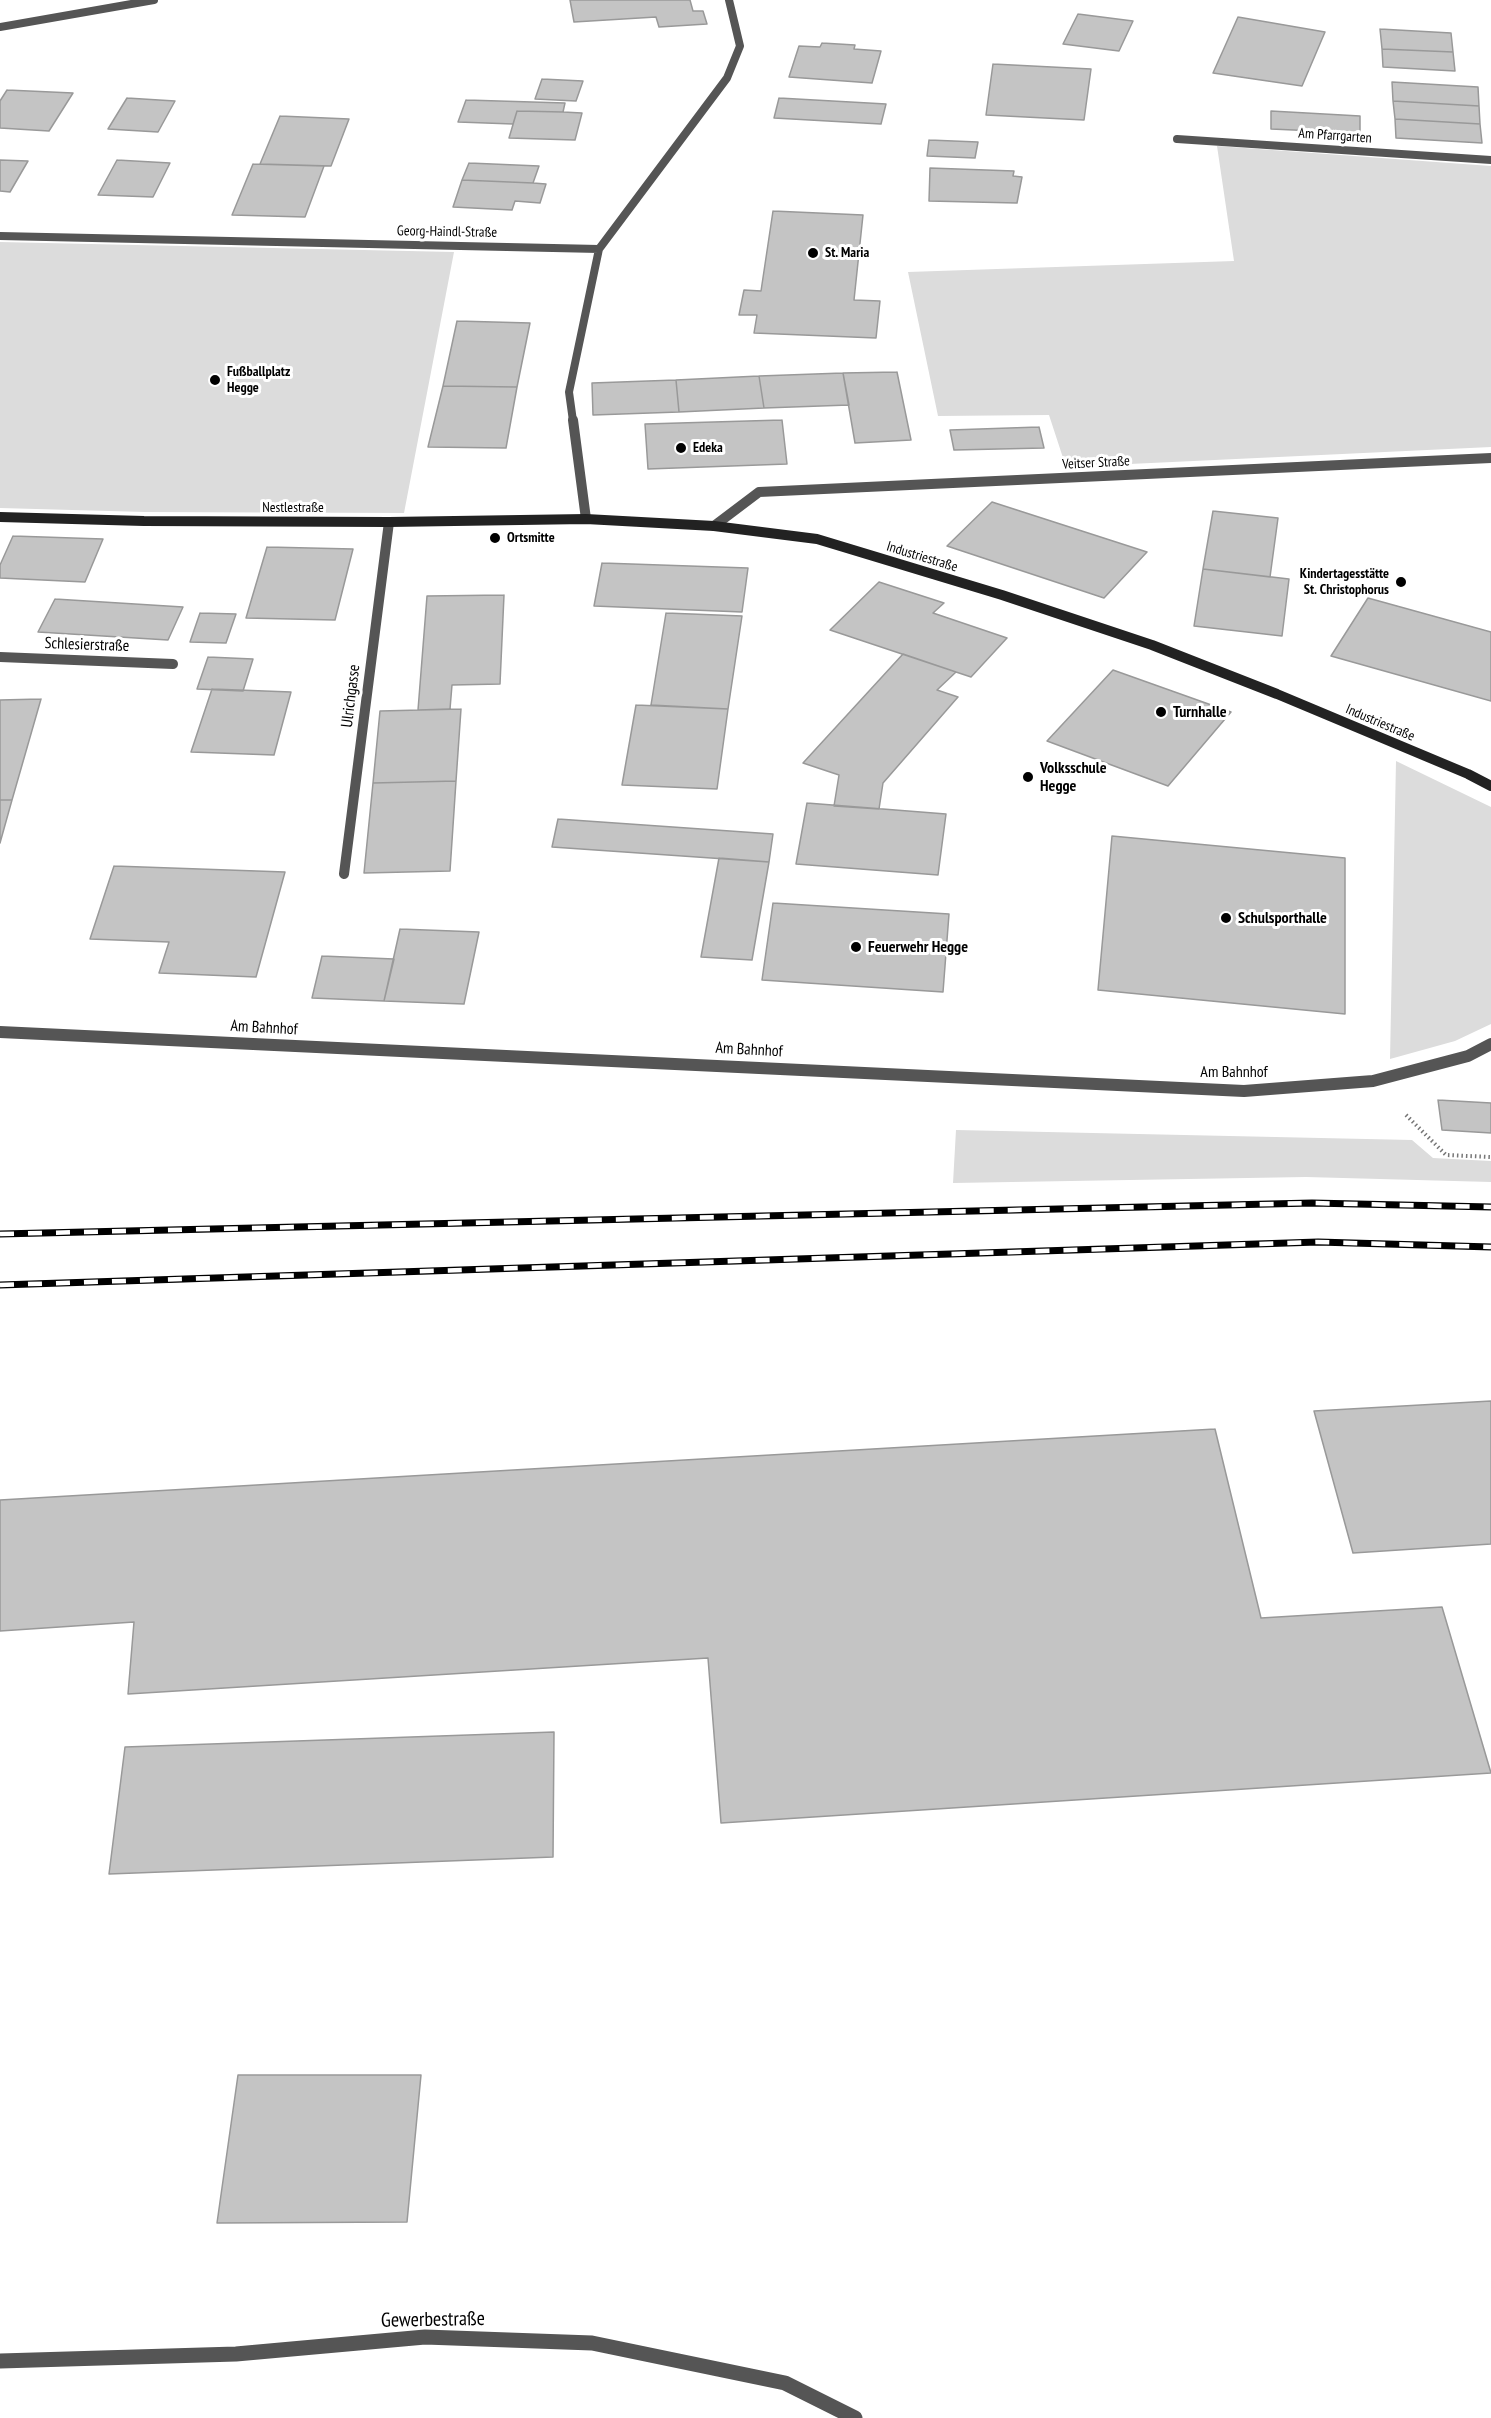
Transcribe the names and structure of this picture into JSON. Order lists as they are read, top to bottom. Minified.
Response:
{"streets":{"street":["Am Pfarrgarten","Georg-Haindl-Straße","Veitser Straße","Nestlestraße","Industriestraße","Schlesierstraße","Ulrichgasse","Am Bahnhof","Gewerbestraße"]},"crossings":[["Veitser Straße","Industriestraße"],["Nestlestraße","Industriestraße"],["Nestlestraße","Ulrichgasse"]],"places":["St. Maria","Fußballplatz Hegge","Edeka","Ortsmitte","Kindertagesstätte St. Christophorus","Turnhalle","Volksschule Hegge","Schulsporthalle","Feuerwehr Hegge"]}
